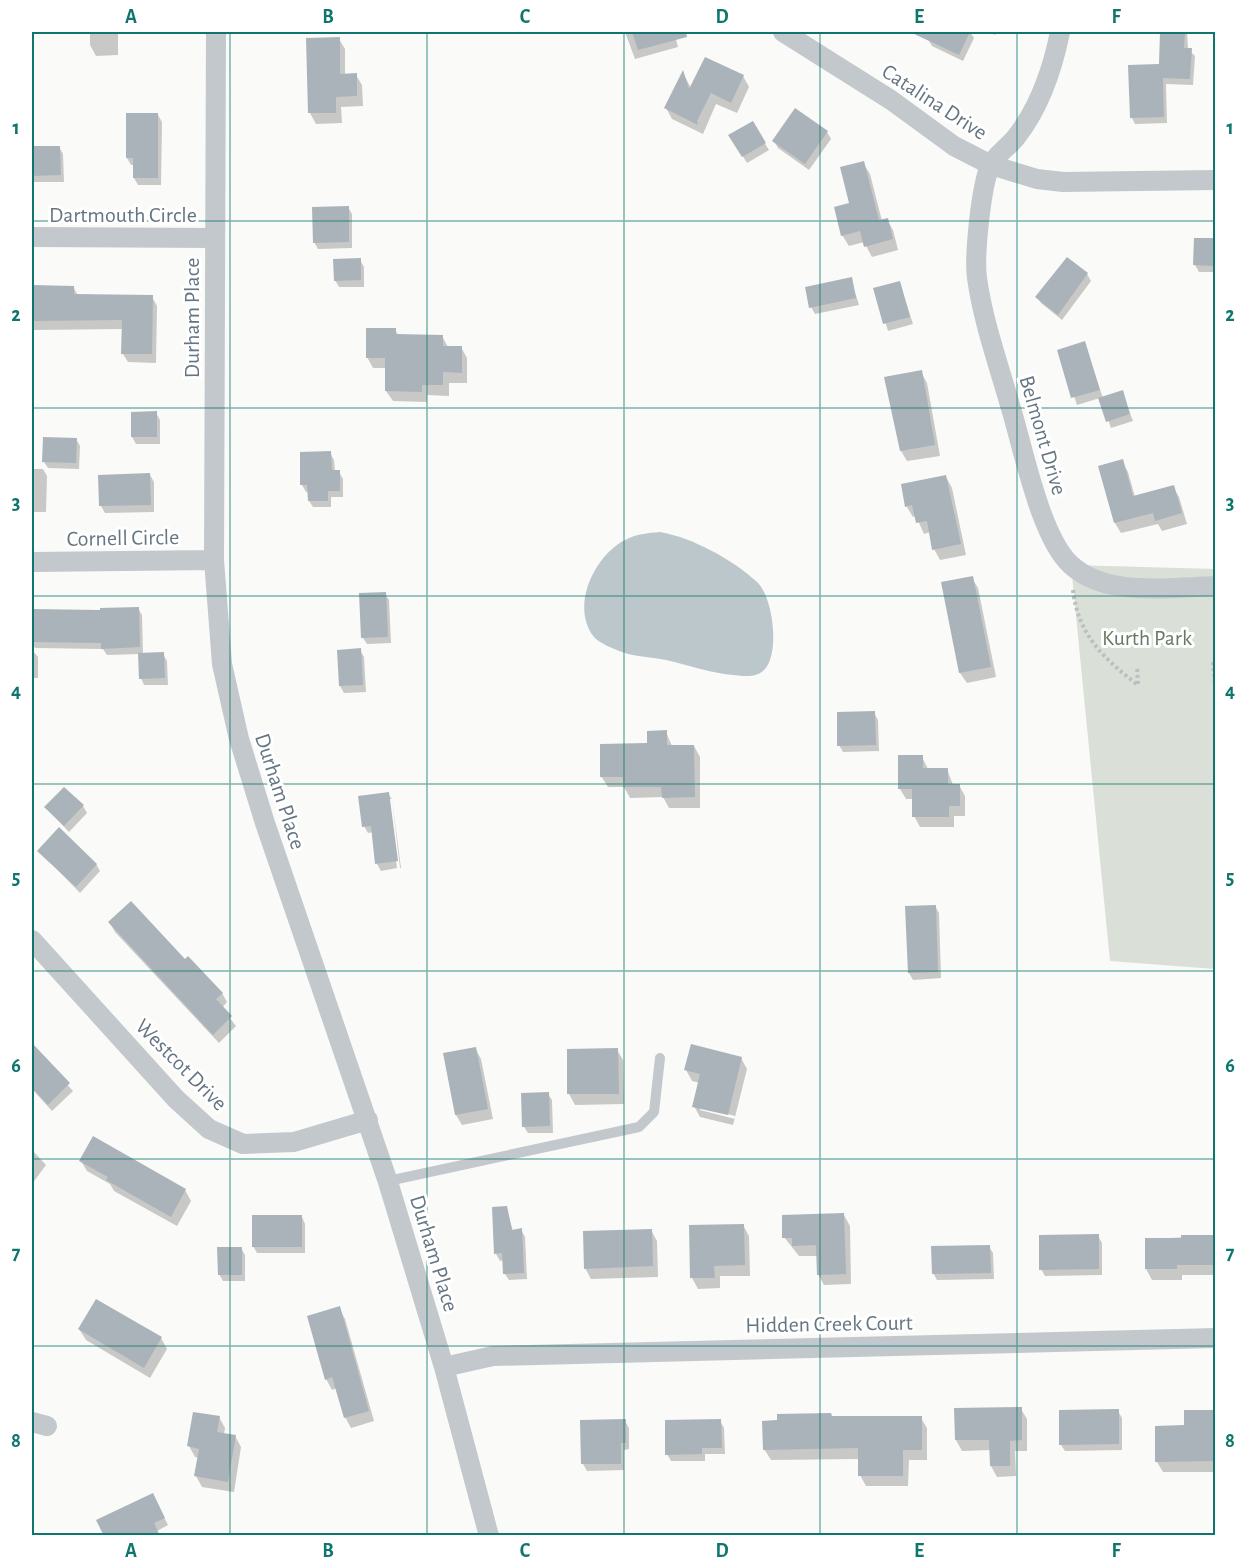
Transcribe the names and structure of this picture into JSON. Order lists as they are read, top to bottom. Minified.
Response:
{"streets":{"street":["Catalina Drive","Dartmouth Circle","Durham Place","Belmont Drive","Cornell Circle","Westcot Drive","Hidden Creek Court"]},"crossings":[["Catalina Drive","Belmont Drive"],["Dartmouth Circle","Durham Place"],["Durham Place","Cornell Circle"],["Durham Place","Westcot Drive"],["Durham Place","Hidden Creek Court"]],"parks":["Kurth Park"],"grid":{"columns":["A","B","C","D","E","F"],"rows":["1","2","3","4","5","6","7","8"]}}
